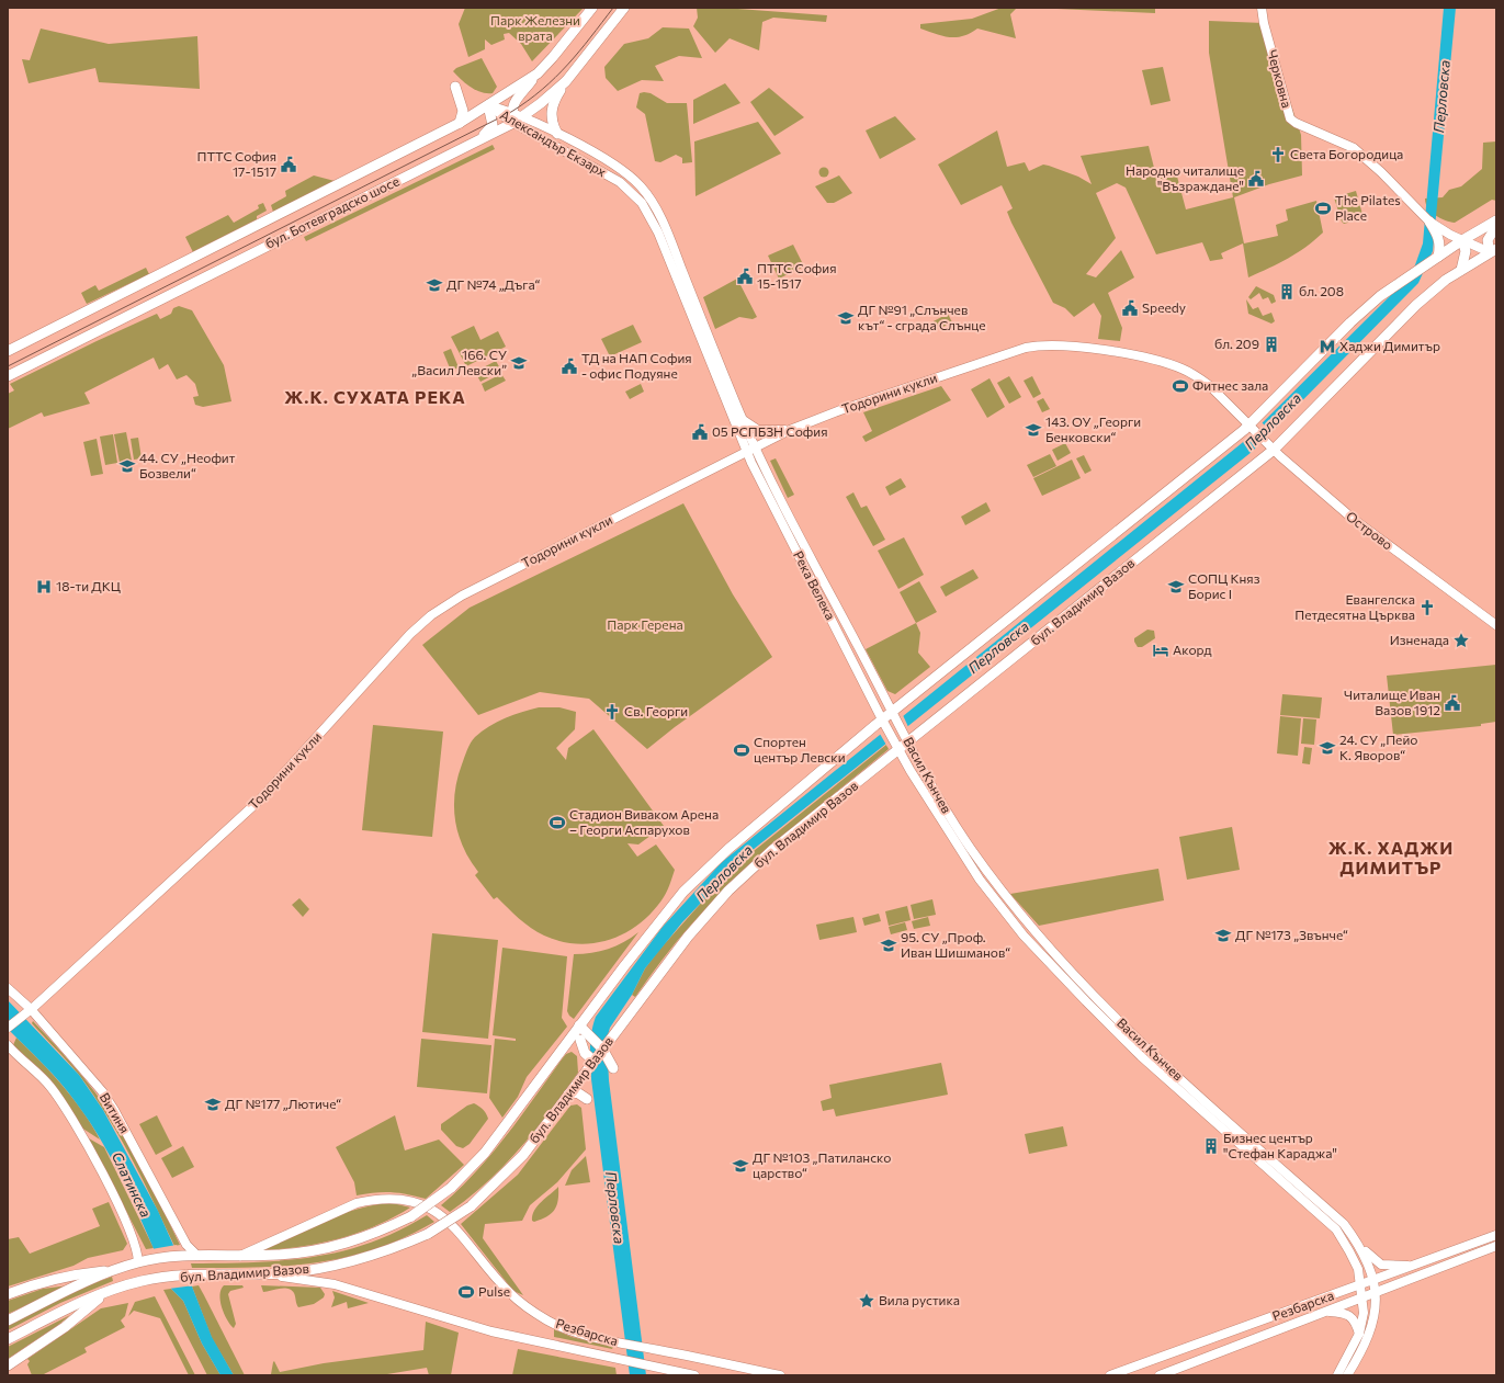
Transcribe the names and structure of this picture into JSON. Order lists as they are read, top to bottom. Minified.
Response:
{"streets":{"main road":["бул. Ботевградско шосе","бул. Владимир Вазов"],"street":["Черковна","Александър Екзарх","Тодорини кукли","Острово","Река Велека","Васил Кънчев","Витиня","Резбарска"]},"crossings":[["Черковна","бул. Владимир Вазов"],["Александър Екзарх","бул. Ботевградско шосе"],["Александър Екзарх","Тодорини кукли"],["Александър Екзарх","Река Велека"],["Тодорини кукли","Острово"],["Тодорини кукли","Река Велека"],["Тодорини кукли","бул. Владимир Вазов"],["Тодорини кукли","Витиня"],["Острово","бул. Владимир Вазов"],["Река Велека","бул. Владимир Вазов"],["Река Велека","Васил Кънчев"],["бул. Владимир Вазов","Васил Кънчев"],["бул. Владимир Вазов","Витиня"],["бул. Владимир Вазов","Резбарска"],["Васил Кънчев","Резбарска"]],"districts":["Ж.К. СУХАТА РЕКА","Ж.К. ХАДЖИ ДИМИТЪР"],"water":["Перловска","Слатинска"],"parks":["Парк Железни врата","Парк Герена"],"places":{"church":["Света Богородица","Евангелска Петдесятна Църква","Св. Георги"],"public building":["ПТТС София 17-1517","Народно читалище \"Възраждане\"","ПТТС София 15-1517","Speedy","ТД на НАП София - офис Подуяне","05 РСПБЗН София","Читалище Иван Вазов 1912"],"sports":["The Pilates Place","Фитнес зала","Спортен център Левски","Стадион Виваком Арена – Георги Аспарухов","Pulse"],"school or university":["ДГ №74 „Дъга“","ДГ №91 „Слънчев кът“ - сграда Слънце","166. СУ „Васил Левски”","143. ОУ „Георги Бенковски“","44. СУ „Неофит Бозвели“","СОПЦ Княз Борис I","24. СУ „Пейо К. Яворов“","ДГ №173 „Звънче“","95. СУ „Проф. Иван Шишманов“","ДГ №177 „Лютиче“","ДГ №103 „Патиланско царство“"],"building":["бл. 208","бл. 209","Бизнес център \"Стефан Караджа\""],"metro station":["Хаджи Димитър"],"hospital":["18-ти ДКЦ"],"place":["Изненада","Вила рустика"],"hotel":["Акорд"]}}
